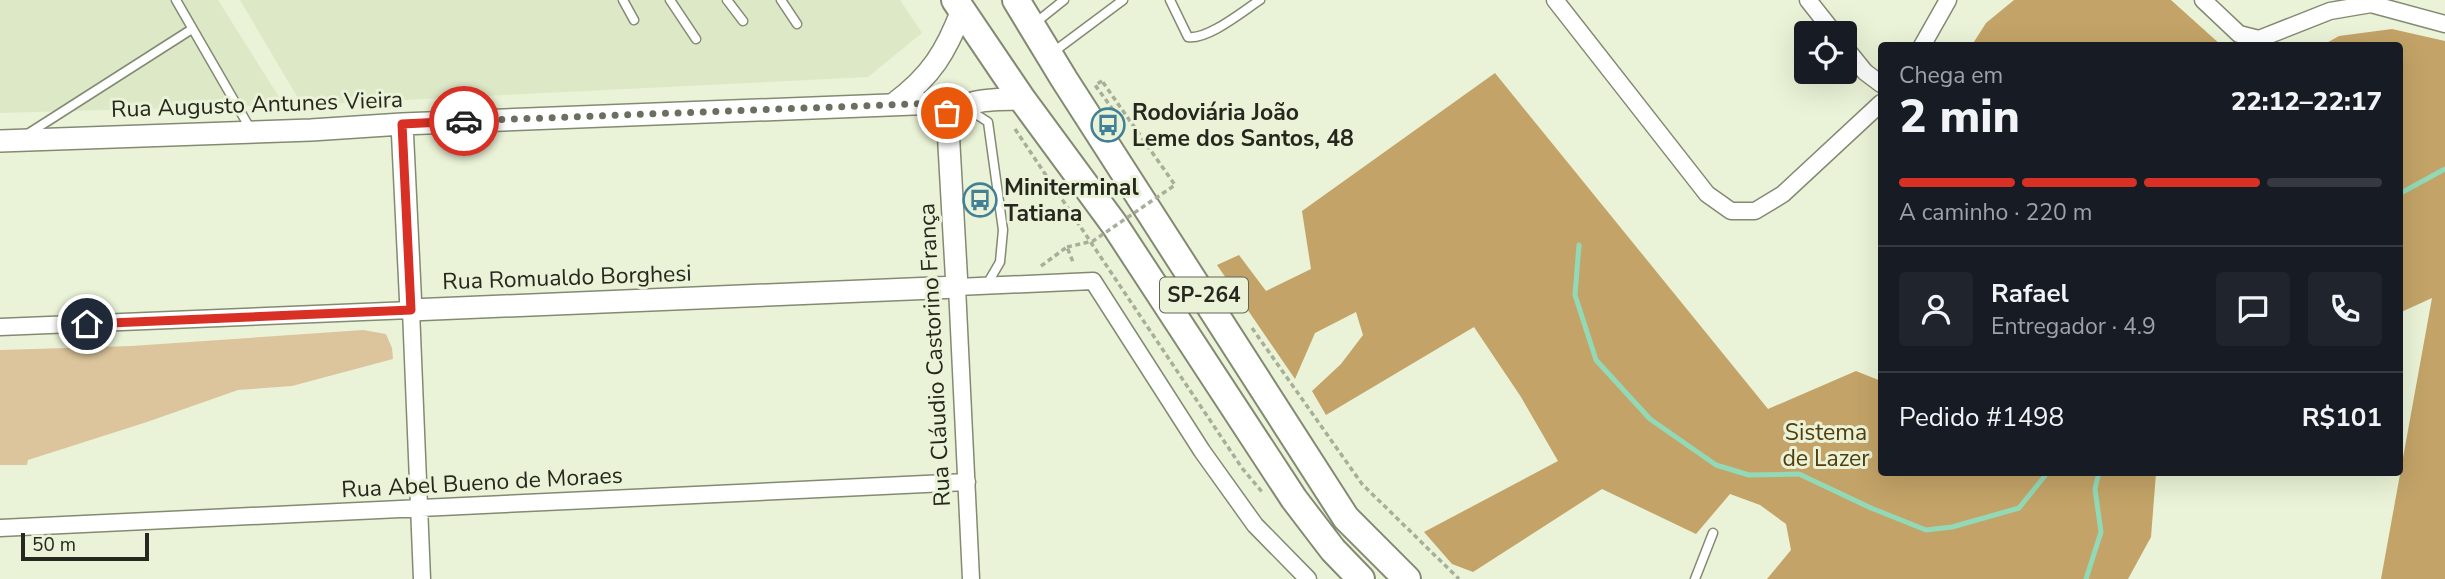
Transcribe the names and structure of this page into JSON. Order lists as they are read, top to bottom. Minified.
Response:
{"streets":{"main road":["SP-264"],"street":["Rua Augusto Antunes Vieira","Rua Romualdo Borghesi","Rua Cláudio Castorino França","Rua Abel Bueno de Moraes"]},"crossings":[["Rua Augusto Antunes Vieira","Rua Cláudio Castorino França"],["Rua Romualdo Borghesi","Rua Cláudio Castorino França"],["Rua Cláudio Castorino França","Rua Abel Bueno de Moraes"]],"parks":["Sistema de Lazer"],"places":{"bus stop":["Rodoviária João Leme dos Santos, 48","Miniterminal Tatiana"]},"scale_bar":"50 m","page":{"heading":["2 min","Chega em","22:12–22:17"],"panel":["Rafael","Entregador · 4.9","Pedido #1498","R$101"],"bar":"A caminho · 220 m","scale":"50 m"}}
